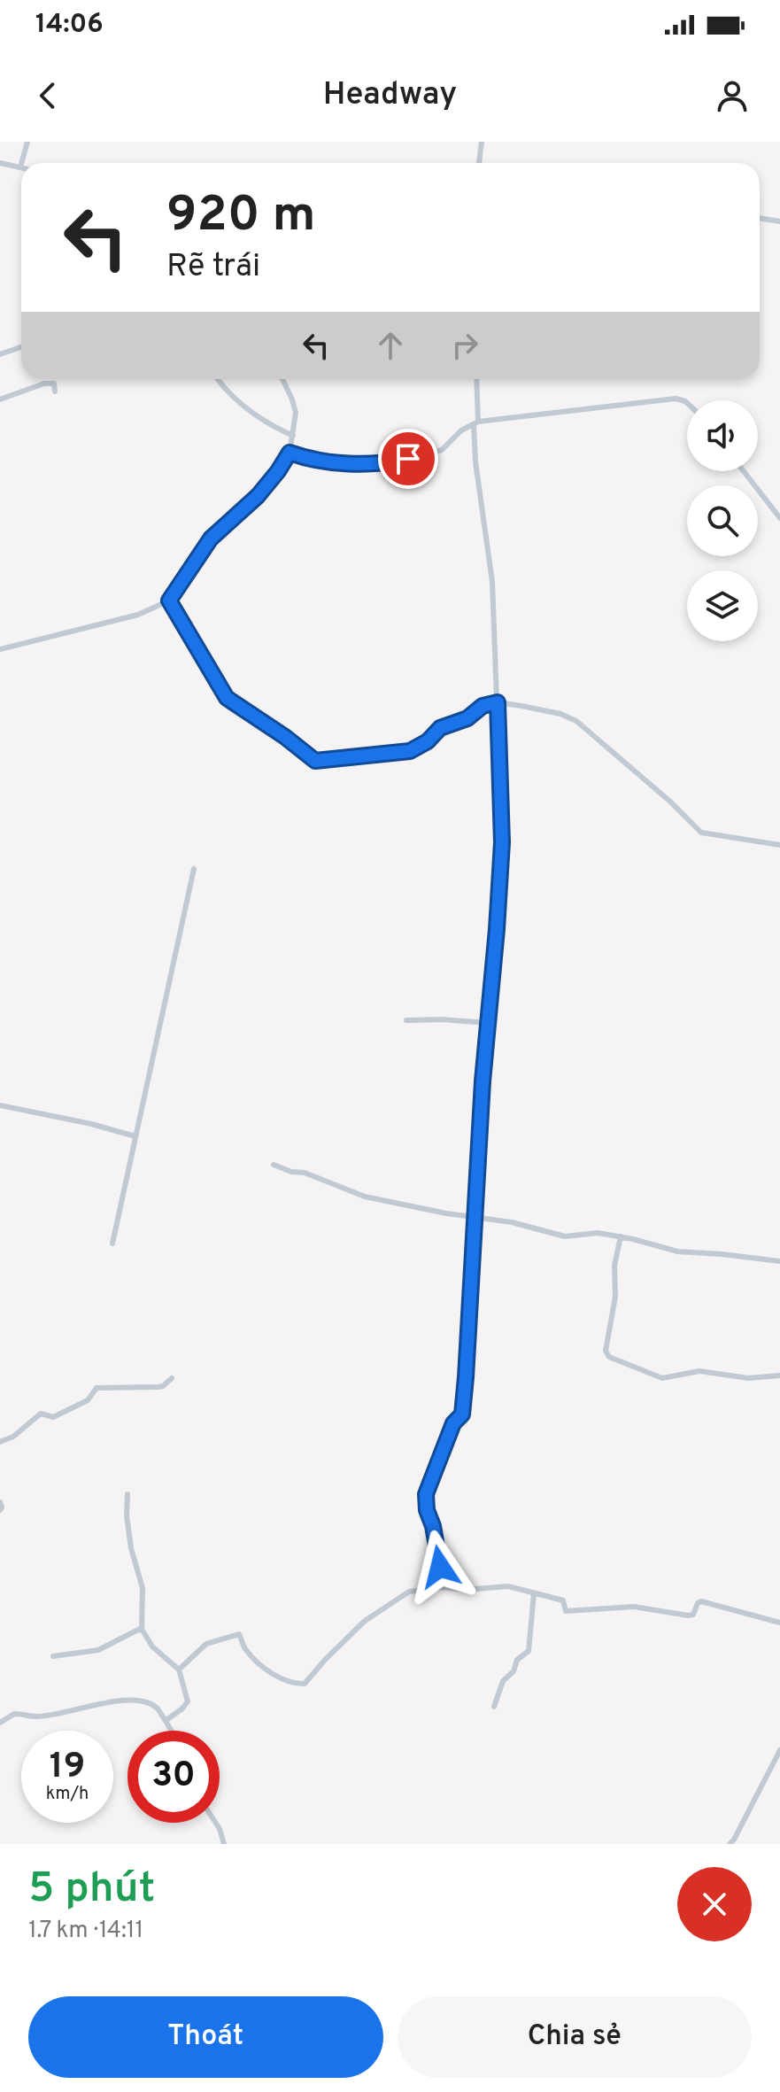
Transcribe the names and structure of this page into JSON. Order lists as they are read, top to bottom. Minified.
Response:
{"page":{"status":"14:06","header":"Headway","turn":["920 m","Rẽ trái"],"speed":"19 km/h","limit":"30","heading":["5 phút","1.7 km · 14:11"],"buttons":["Thoát","Chia sẻ"]}}
